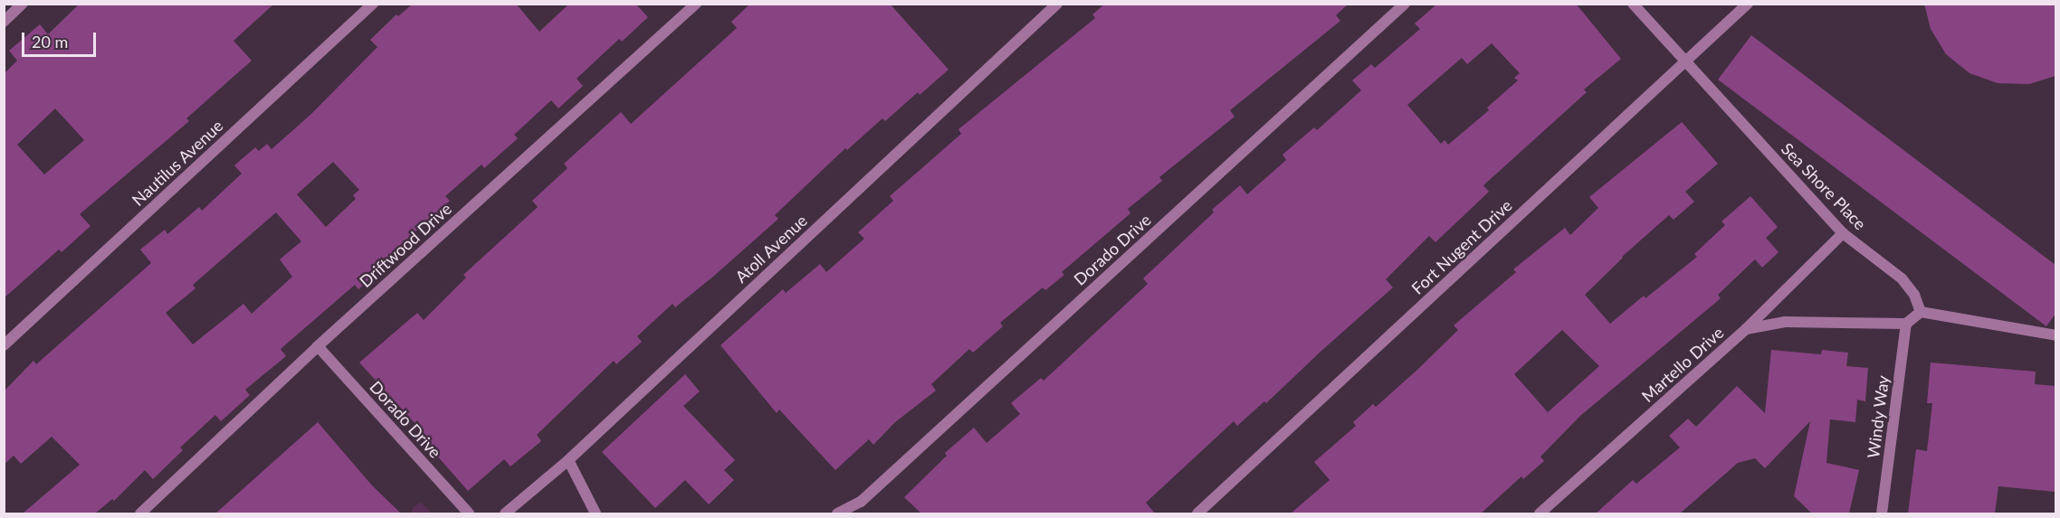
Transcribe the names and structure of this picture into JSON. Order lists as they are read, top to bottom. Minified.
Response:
{"streets":{"street":["Nautilus Avenue","Sea Shore Place","Driftwood Drive","Fort Nugent Drive","Atoll Avenue","Dorado Drive","Martello Drive","Windy Way"]},"crossings":[["Sea Shore Place","Fort Nugent Drive"],["Sea Shore Place","Martello Drive"],["Driftwood Drive","Dorado Drive"]],"scale_bar":"20 m"}
